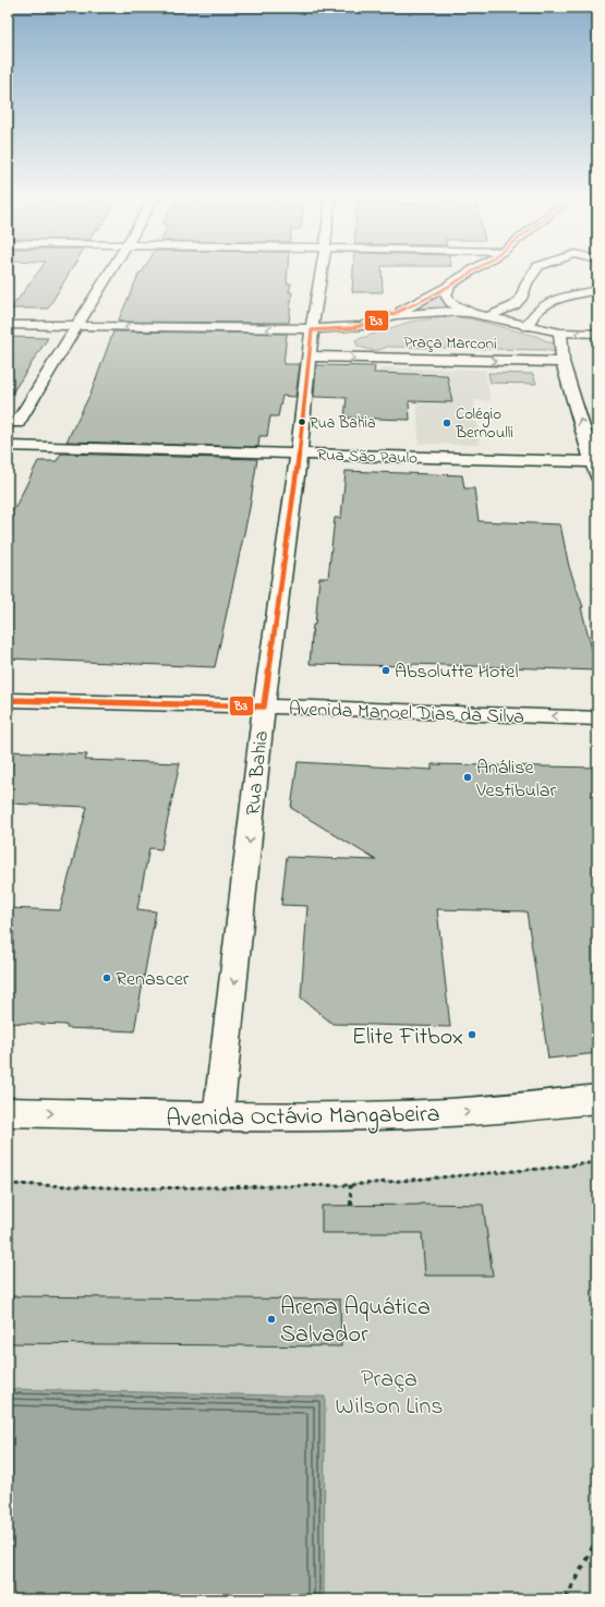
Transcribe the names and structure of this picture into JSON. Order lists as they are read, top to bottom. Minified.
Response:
{"streets":{"street":["Praça Marconi","Rua São Paulo","Avenida Manoel Dias da Silva","Rua Bahia","Avenida Octávio Mangabeira"]},"crossings":[["Praça Marconi","Rua Bahia"],["Rua São Paulo","Rua Bahia"],["Avenida Manoel Dias da Silva","Rua Bahia"],["Rua Bahia","Avenida Octávio Mangabeira"]],"one_way":["Avenida Manoel Dias da Silva","Rua Bahia","Avenida Octávio Mangabeira"],"parks":["Praça Wilson Lins"],"places":["Rua Bahia","Colégio Bernoulli","Absolutte Hotel","Análise Vestibular","Renascer","Elite Fitbox","Arena Aquática Salvador"],"lines":["transit line B3"]}
